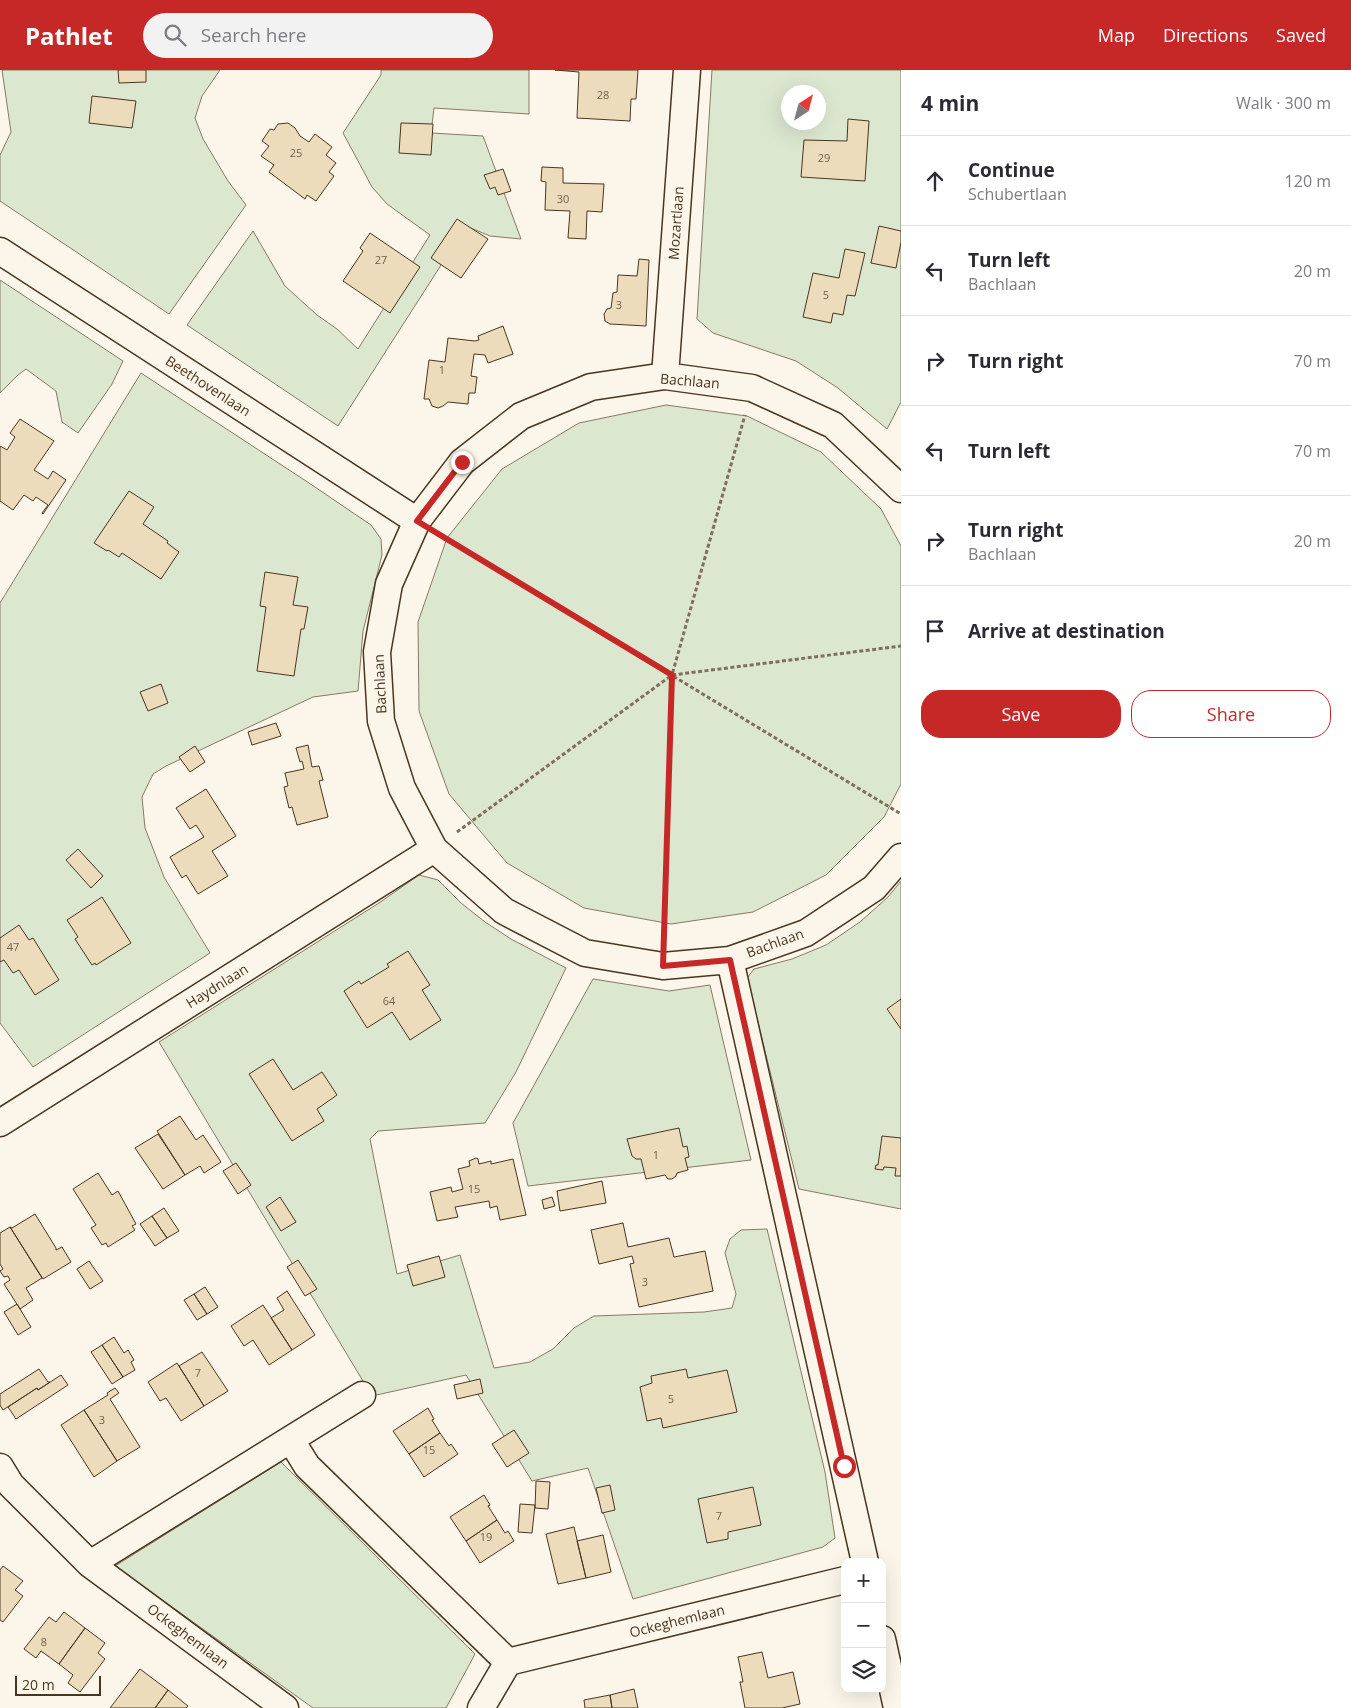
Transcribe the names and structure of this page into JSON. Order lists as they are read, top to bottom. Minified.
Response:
{"streets":{"street":["Mozartlaan","Bachlaan","Beethovenlaan","Haydnlaan","Ockeghemlaan"]},"crossings":[["Mozartlaan","Bachlaan"],["Bachlaan","Beethovenlaan"],["Bachlaan","Haydnlaan"]],"house_numbers":["28","25","29","30","27","5","3","1","47","64","1","15","3","7","5","3","15","7","19","8"],"scale_bar":"20 m","north":"top right","page":{"header":"Pathlet","search":"Search here","nav":["Map","Directions","Saved"],"heading":["4 min","Walk · 300 m"],"list":[["Continue","Schubertlaan","120 m"],["Turn left","Bachlaan","20 m"],["Turn right","70 m"],["Turn left","70 m"],["Turn right","Bachlaan","20 m"],"Arrive at destination"],"buttons":["Save","Share"],"map_buttons":["+","−"],"scale":"20 m"}}
